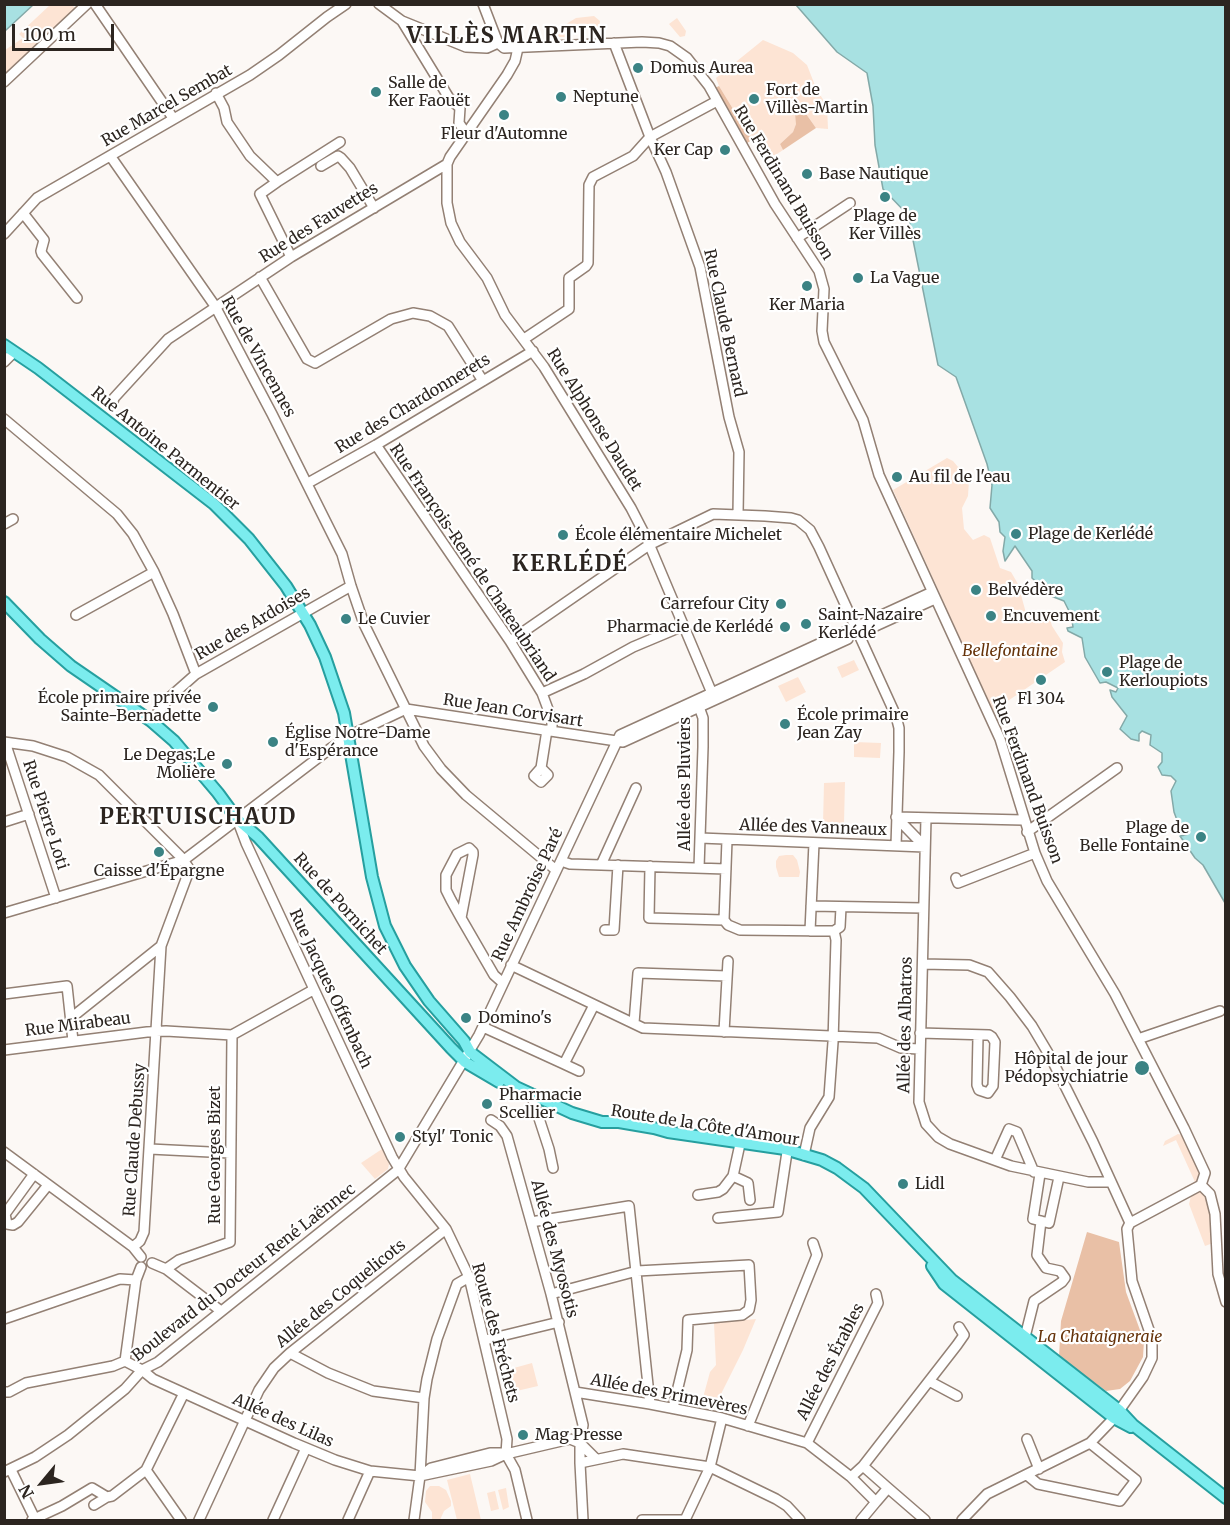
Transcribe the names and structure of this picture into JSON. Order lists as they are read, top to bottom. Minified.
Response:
{"streets":{"main road":["Rue Antoine Parmentier","Rue de Pornichet","Route de la Côte d'Amour"],"street":["Rue Marcel Sembat","Rue Ferdinand Buisson","Rue des Fauvettes","Rue Claude Bernard","Rue de Vincennes","Rue des Chardonnerets","Rue Alphonse Daudet","Rue François-René de Chateaubriand","Rue des Ardoises","Rue Jean Corvisart","Allée des Pluviers","Rue Pierre Loti","Allée des Vanneaux","Rue Ambroise Paré","Rue Jacques Offenbach","Rue Mirabeau","Allée des Albatros","Rue Claude Debussy","Rue Georges Bizet","Allée des Myosotis","Boulevard du Docteur René Laënnec","Allée des Coquelicots","Route des Fréchets","Allée des Érables","Allée des Primevères","Allée des Lilas"]},"crossings":[["Rue Marcel Sembat","Rue de Vincennes"],["Rue Ferdinand Buisson","Rue des Fauvettes"],["Rue Ferdinand Buisson","Rue Claude Bernard"],["Rue des Fauvettes","Rue de Vincennes"],["Rue des Fauvettes","Rue Alphonse Daudet"],["Rue de Vincennes","Rue des Chardonnerets"],["Rue de Vincennes","Rue des Ardoises"],["Rue de Vincennes","Rue Jean Corvisart"],["Rue de Vincennes","Rue Ambroise Paré"],["Rue des Chardonnerets","Rue Alphonse Daudet"],["Rue des Chardonnerets","Rue François-René de Chateaubriand"],["Rue Antoine Parmentier","Rue des Ardoises"],["Rue Antoine Parmentier","Rue Ambroise Paré"],["Rue Antoine Parmentier","Rue de Pornichet"],["Rue Antoine Parmentier","Route de la Côte d'Amour"],["Rue Antoine Parmentier","Boulevard du Docteur René Laënnec"],["Rue François-René de Chateaubriand","Rue Jean Corvisart"],["Rue des Ardoises","Rue de Pornichet"],["Rue Jean Corvisart","Rue Ambroise Paré"],["Allée des Pluviers","Allée des Vanneaux"],["Allée des Vanneaux","Allée des Albatros"],["Rue Ambroise Paré","Rue de Pornichet"],["Rue Ambroise Paré","Route de la Côte d'Amour"],["Rue Ambroise Paré","Boulevard du Docteur René Laënnec"],["Rue de Pornichet","Rue Jacques Offenbach"],["Rue de Pornichet","Route de la Côte d'Amour"],["Rue de Pornichet","Boulevard du Docteur René Laënnec"],["Rue Jacques Offenbach","Boulevard du Docteur René Laënnec"],["Rue Jacques Offenbach","Route des Fréchets"],["Rue Mirabeau","Rue Claude Debussy"],["Rue Mirabeau","Rue Georges Bizet"],["Route de la Côte d'Amour","Boulevard du Docteur René Laënnec"],["Allée des Myosotis","Allée des Primevères"],["Boulevard du Docteur René Laënnec","Route des Fréchets"],["Boulevard du Docteur René Laënnec","Allée des Lilas"],["Allée des Coquelicots","Route des Fréchets"],["Allée des Coquelicots","Allée des Lilas"],["Route des Fréchets","Allée des Lilas"],["Allée des Érables","Allée des Primevères"]],"districts":["VILLÈS MARTIN","KERLÉDÉ","PERTUISCHAUD"],"parks":["Bellefontaine","La Chataigneraie"],"places":["Domus Aurea","Salle de Ker Faouët","Neptune","Fort de Villès-Martin","Fleur d'Automne","Ker Cap","Base Nautique","Plage de Ker Villès","La Vague","Ker Maria","Au fil de l'eau","Plage de Kerlédé","École élémentaire Michelet","Belvédère","Carrefour City","Encuvement","Le Cuvier","Saint-Nazaire Kerlédé","Pharmacie de Kerlédé","Plage de Kerloupiots","Fl 304","École primaire privée Sainte-Bernadette","École primaire Jean Zay","Église Notre-Dame d'Espérance","Le Degas;Le Molière","Plage de Belle Fontaine","Caisse d'Épargne","Domino's","Hôpital de jour Pédopsychiatrie","Pharmacie Scellier","Styl' Tonic","Lidl","Mag Presse"],"scale_bar":"100 m","north":"bottom left"}
